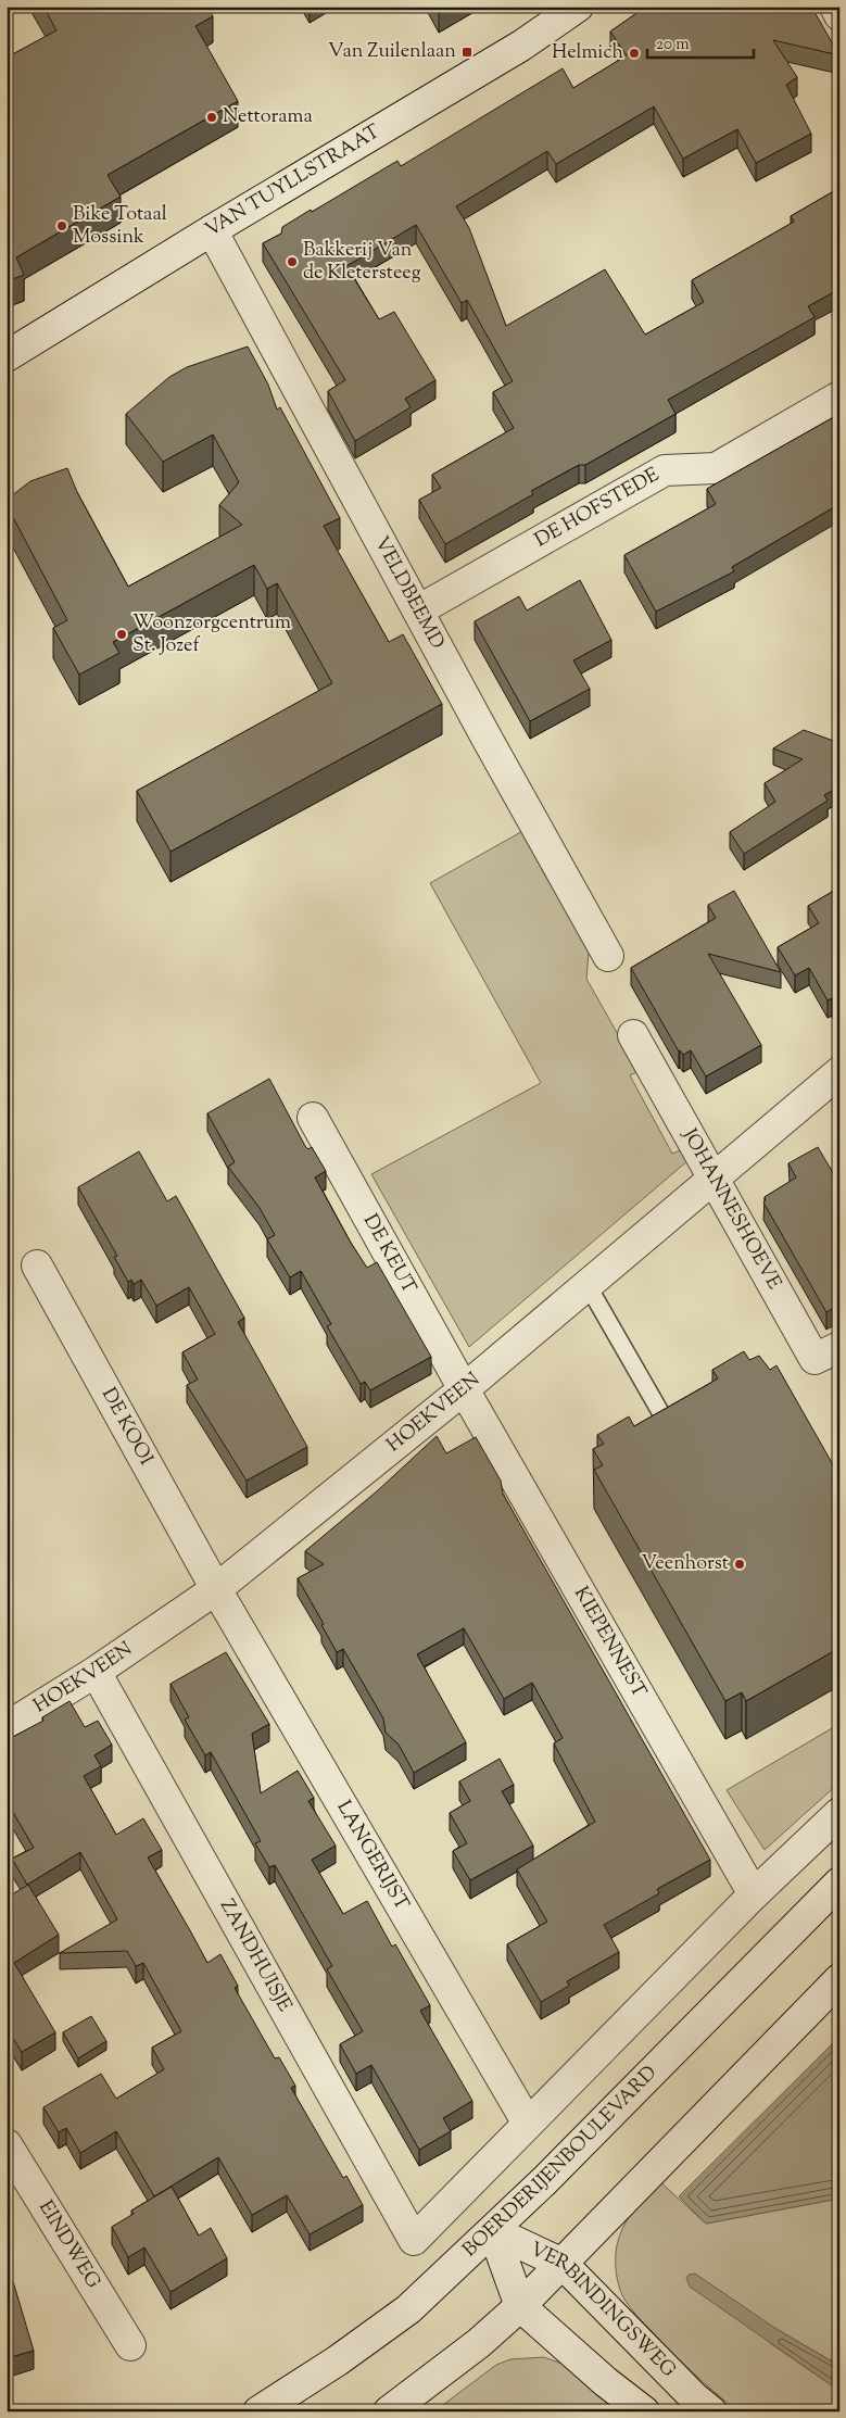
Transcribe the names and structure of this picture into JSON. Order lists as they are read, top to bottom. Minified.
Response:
{"streets":{"street":["VAN TUYLLSTRAAT","DE HOFSTEDE","VELDBEEMD","JOHANNESHOEVE","DE KEUT","HOEKVEEN","DE KOOI","KIEPENNEST","LANGERIJST","ZANDHUISJE","BOERDERIJENBOULEVARD","EINDWEG","VERBINDINGSWEG"]},"crossings":[["VAN TUYLLSTRAAT","VELDBEEMD"],["DE HOFSTEDE","VELDBEEMD"],["JOHANNESHOEVE","HOEKVEEN"],["DE KEUT","HOEKVEEN"],["DE KEUT","KIEPENNEST"],["HOEKVEEN","DE KOOI"],["HOEKVEEN","KIEPENNEST"],["HOEKVEEN","LANGERIJST"],["HOEKVEEN","ZANDHUISJE"],["DE KOOI","LANGERIJST"],["LANGERIJST","ZANDHUISJE"],["BOERDERIJENBOULEVARD","VERBINDINGSWEG"]],"places":{"transit":["Van Zuilenlaan"],"other":["Helmich","Nettorama","Bike Totaal Mossink","Bakkerij Van de Kletersteeg","Woonzorgcentrum St. Jozef","Veenhorst"]},"scale_bar":"20 m"}
